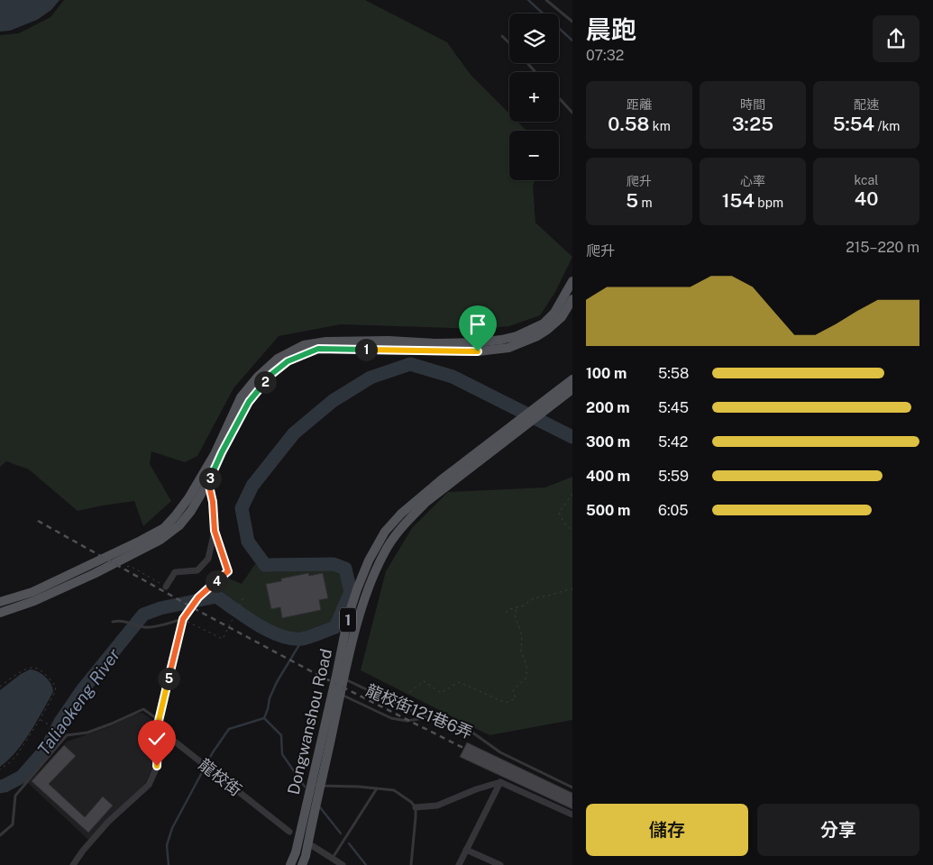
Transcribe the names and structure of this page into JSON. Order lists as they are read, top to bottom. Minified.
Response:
{"streets":{"main road":["1","Dongwanshou Road"],"street":["龍校街"],"lane":["龍校街121巷6弄"]},"crossings":[["1","Dongwanshou Road"],["龍校街121巷6弄","Dongwanshou Road"]],"water":["Taliaokeng River"],"page":{"heading":["晨跑","07:32"],"map_buttons":["+","−"],"stats":[["距離","0.58 km"],["時間","3:25"],["配速","5:54 /km"],["爬升","5 m"],["心率","154 bpm"],["kcal","40"]],"chart":["爬升","215–220 m"],"pins":["1","2","3","4","5"],"list":[{"name":"100 m","note":"5:58"},{"name":"200 m","note":"5:45"},{"name":"300 m","note":"5:42"},{"name":"400 m","note":"5:59"},{"name":"500 m","note":"6:05"}],"buttons":["儲存","分享"]}}
